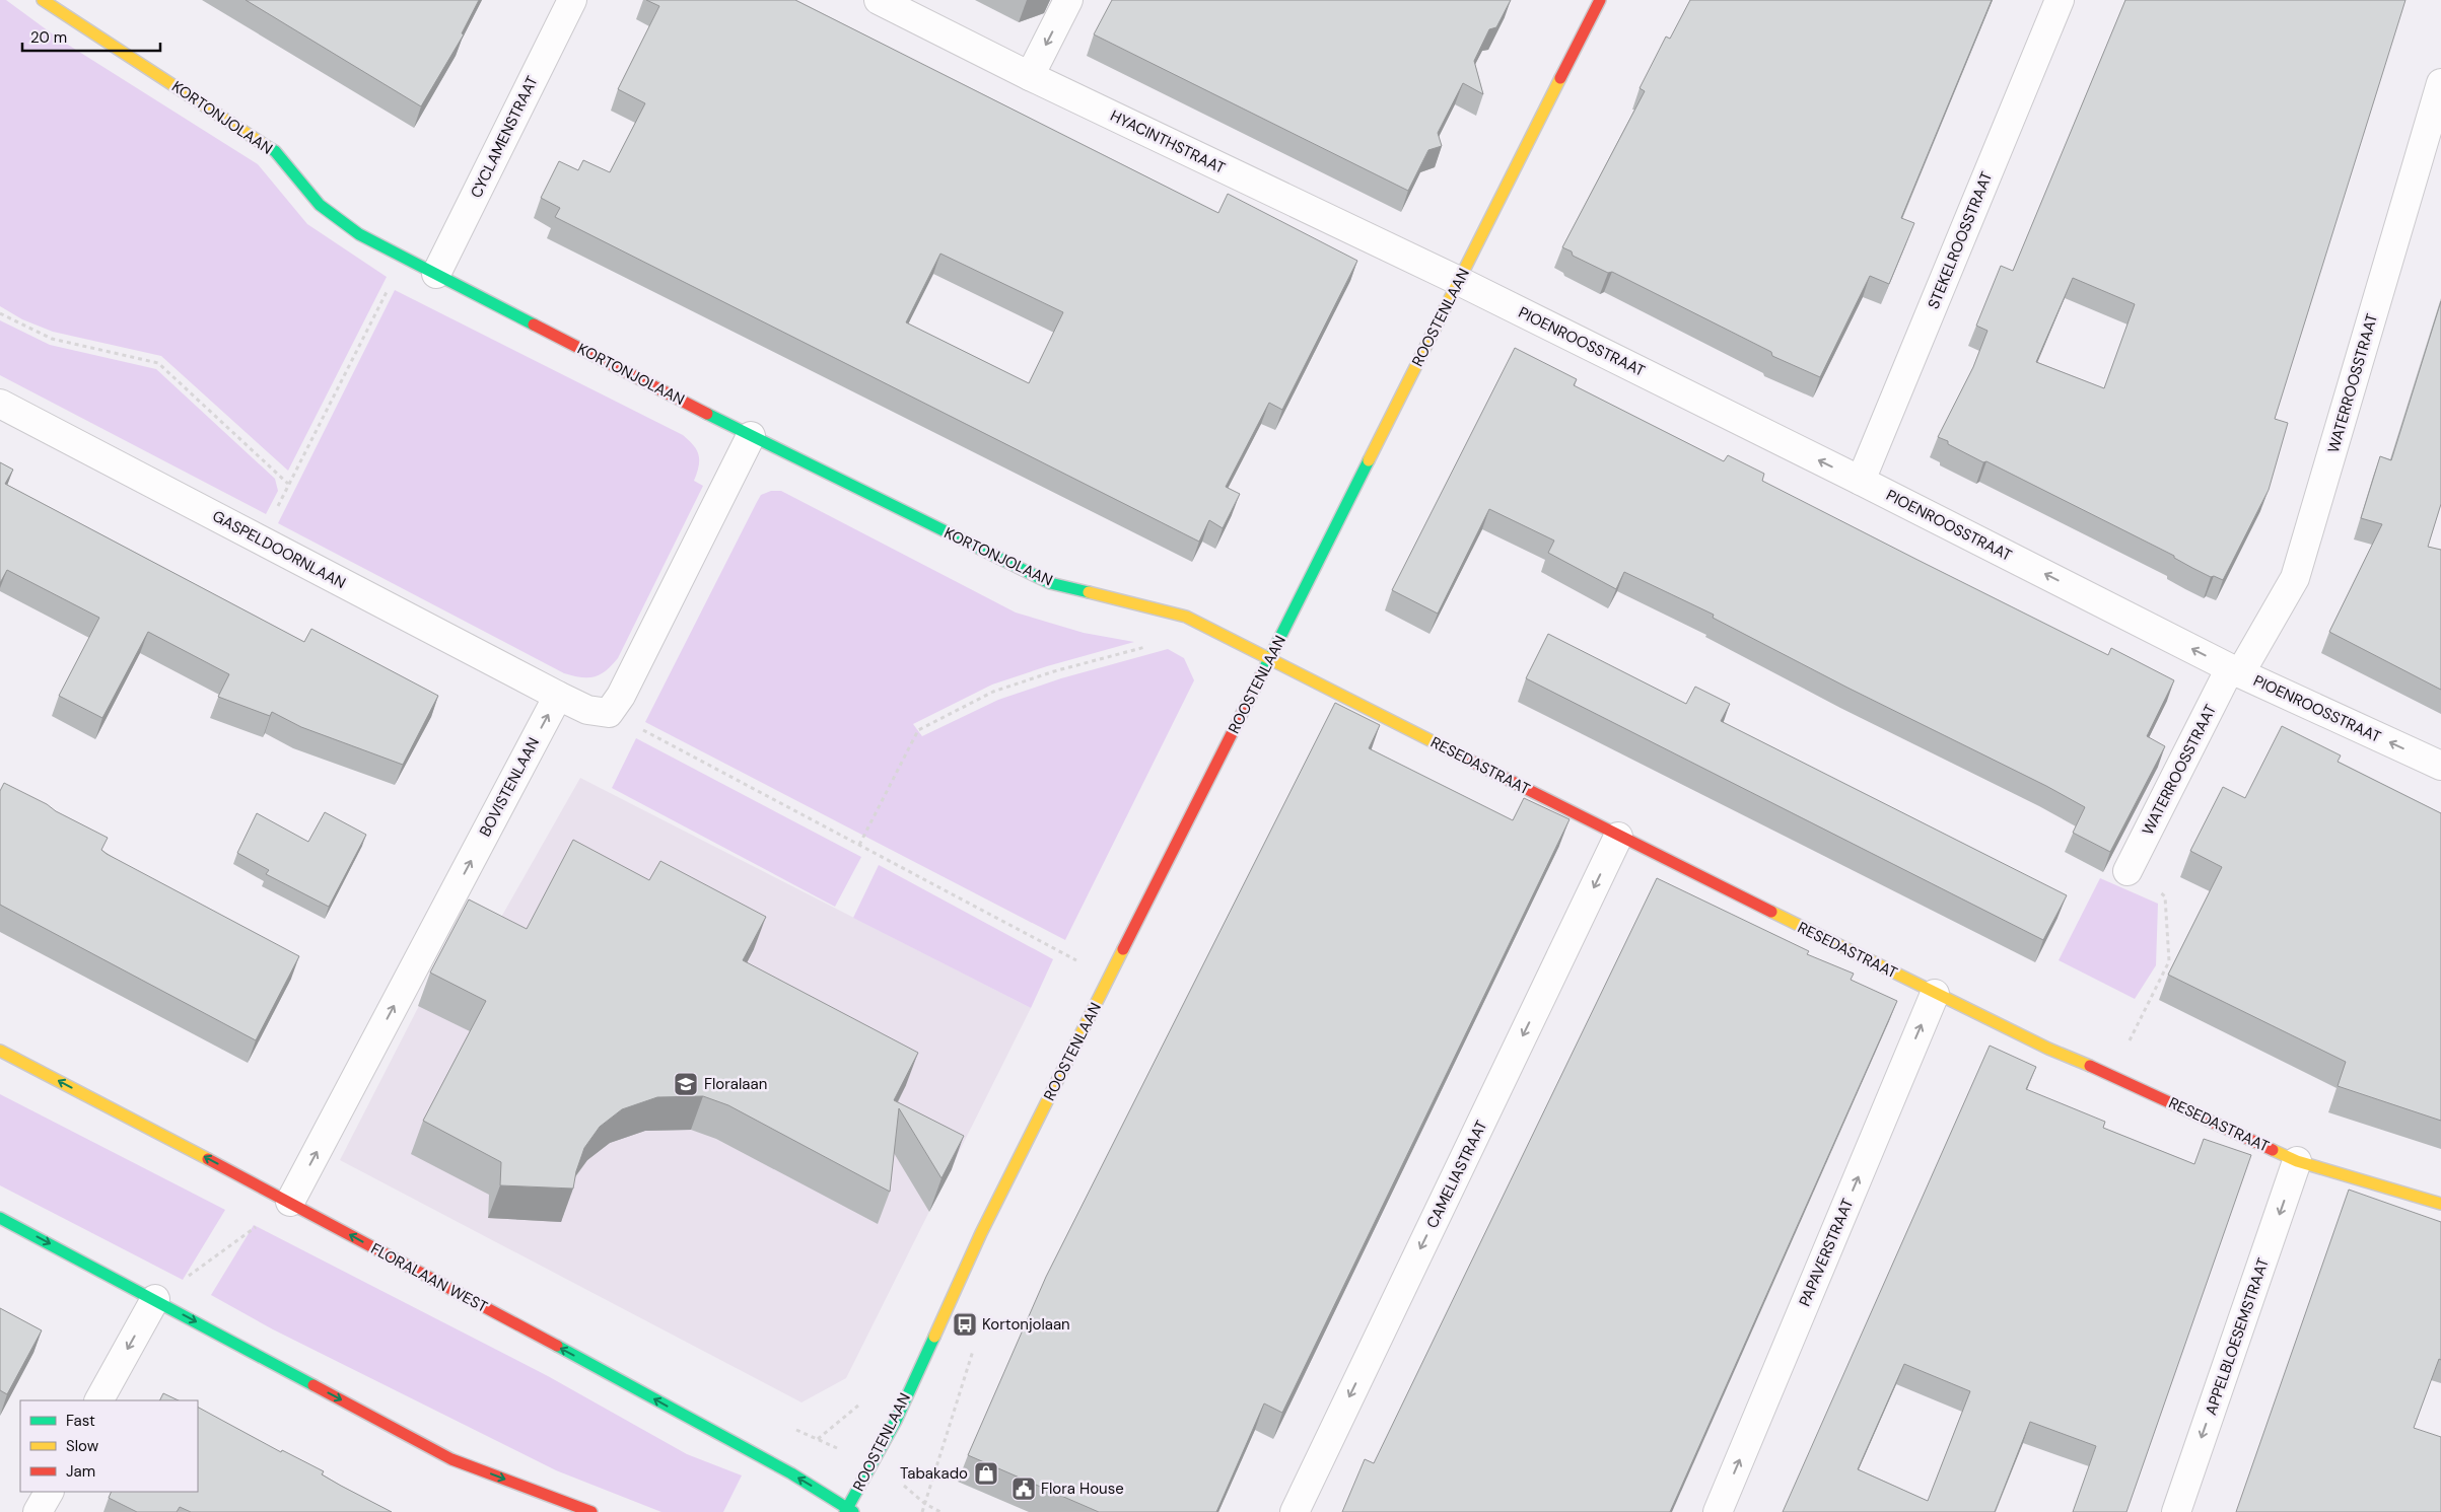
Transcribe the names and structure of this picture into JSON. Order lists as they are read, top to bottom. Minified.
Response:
{"streets":{"street":["KORTONJOLAAN","CYCLAMENSTRAAT","HYACINTHSTRAAT","STEKELROOSSTRAAT","ROOSTENLAAN","PIOENROOSSTRAAT","WATERROOSSTRAAT","GASPELDOORNLAAN","RESEDASTRAAT","BOVISTENLAAN","CAMELIASTRAAT","PAPAVERSTRAAT","FLORALAAN WEST","APPELBLOESEMSTRAAT"]},"crossings":[["KORTONJOLAAN","CYCLAMENSTRAAT"],["KORTONJOLAAN","ROOSTENLAAN"],["KORTONJOLAAN","RESEDASTRAAT"],["HYACINTHSTRAAT","ROOSTENLAAN"],["HYACINTHSTRAAT","PIOENROOSSTRAAT"],["STEKELROOSSTRAAT","PIOENROOSSTRAAT"],["ROOSTENLAAN","PIOENROOSSTRAAT"],["ROOSTENLAAN","RESEDASTRAAT"],["ROOSTENLAAN","FLORALAAN WEST"],["PIOENROOSSTRAAT","WATERROOSSTRAAT"],["GASPELDOORNLAAN","BOVISTENLAAN"],["RESEDASTRAAT","CAMELIASTRAAT"],["RESEDASTRAAT","PAPAVERSTRAAT"],["RESEDASTRAAT","APPELBLOESEMSTRAAT"],["BOVISTENLAAN","FLORALAAN WEST"]],"one_way":["PIOENROOSSTRAAT","BOVISTENLAAN","CAMELIASTRAAT","PAPAVERSTRAAT","FLORALAAN WEST","APPELBLOESEMSTRAAT"],"places":{"school or university":["Floralaan"],"bus stop":["Kortonjolaan"],"shop":["Tabakado"],"public building":["Flora House"]},"legend":["Fast","Slow","Jam"],"scale_bar":"20 m"}
